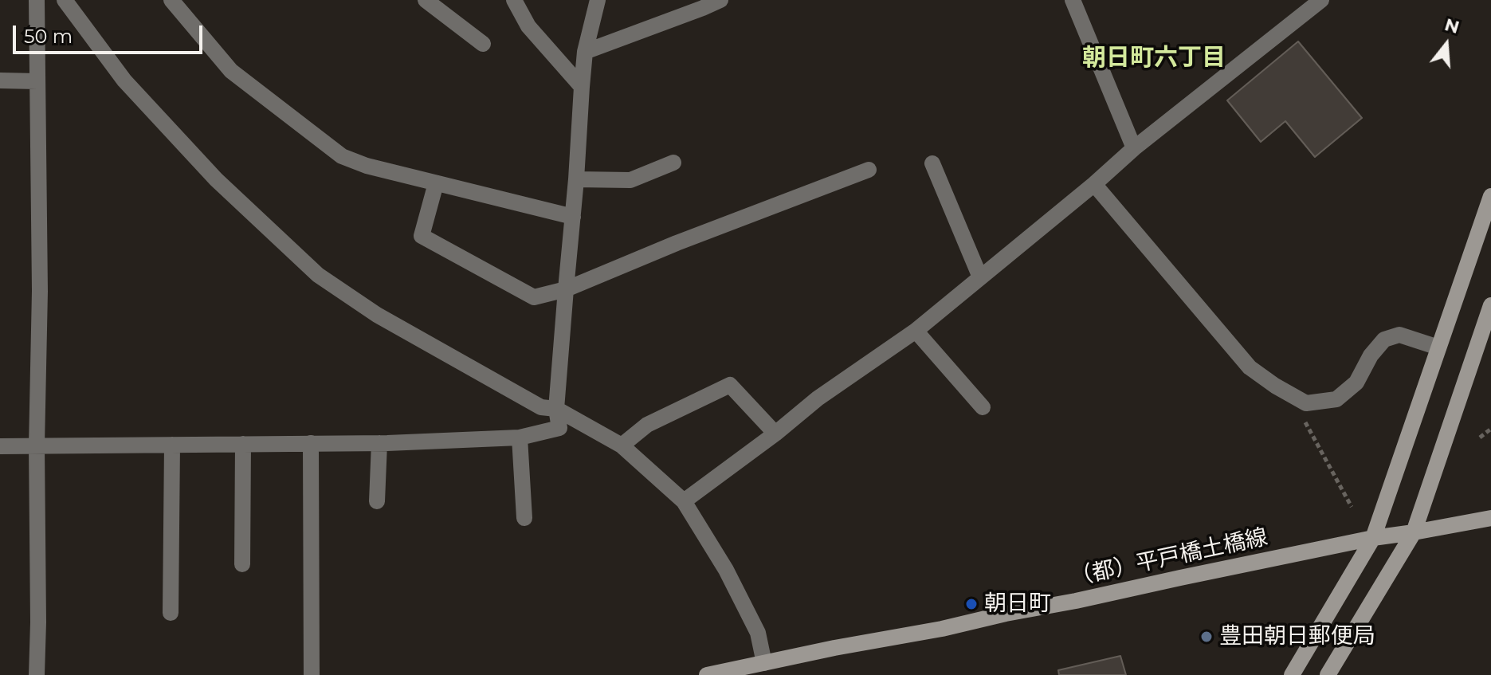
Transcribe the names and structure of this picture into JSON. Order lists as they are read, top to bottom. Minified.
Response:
{"streets":{"street":["（都）平戸橋土橋線"]},"districts":["朝日町六丁目"],"places":["朝日町","豊田朝日郵便局"],"scale_bar":"50 m","north":"top"}
